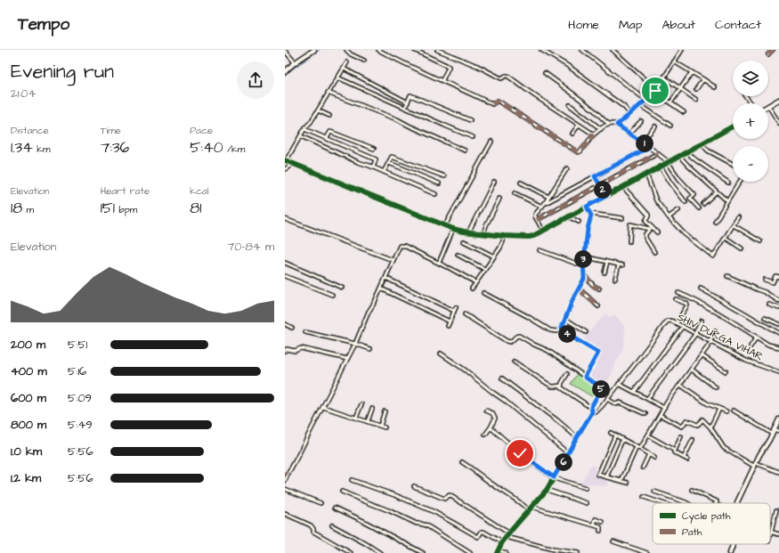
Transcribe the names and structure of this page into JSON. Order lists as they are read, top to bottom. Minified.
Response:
{"streets":{"street":["SHIV DURGA VIHAR"]},"legend":["Cycle path","Path"],"page":{"header":"Tempo","nav":["Home","Map","About","Contact"],"heading":["Evening run","21:04"],"map_buttons":["+","−"],"stats":[["Distance","1.34 km"],["Time","7:36"],["Pace","5:40 /km"],["Elevation","18 m"],["Heart rate","151 bpm"],["kcal","81"]],"pins":["1","2","3","4","5","6"],"chart":["Elevation","70–84 m"],"list":[{"name":"200 m","note":"5:51"},{"name":"400 m","note":"5:16"},{"name":"600 m","note":"5:09"},{"name":"800 m","note":"5:49"},{"name":"1.0 km","note":"5:56"},{"name":"1.2 km","note":"5:56"}]}}
